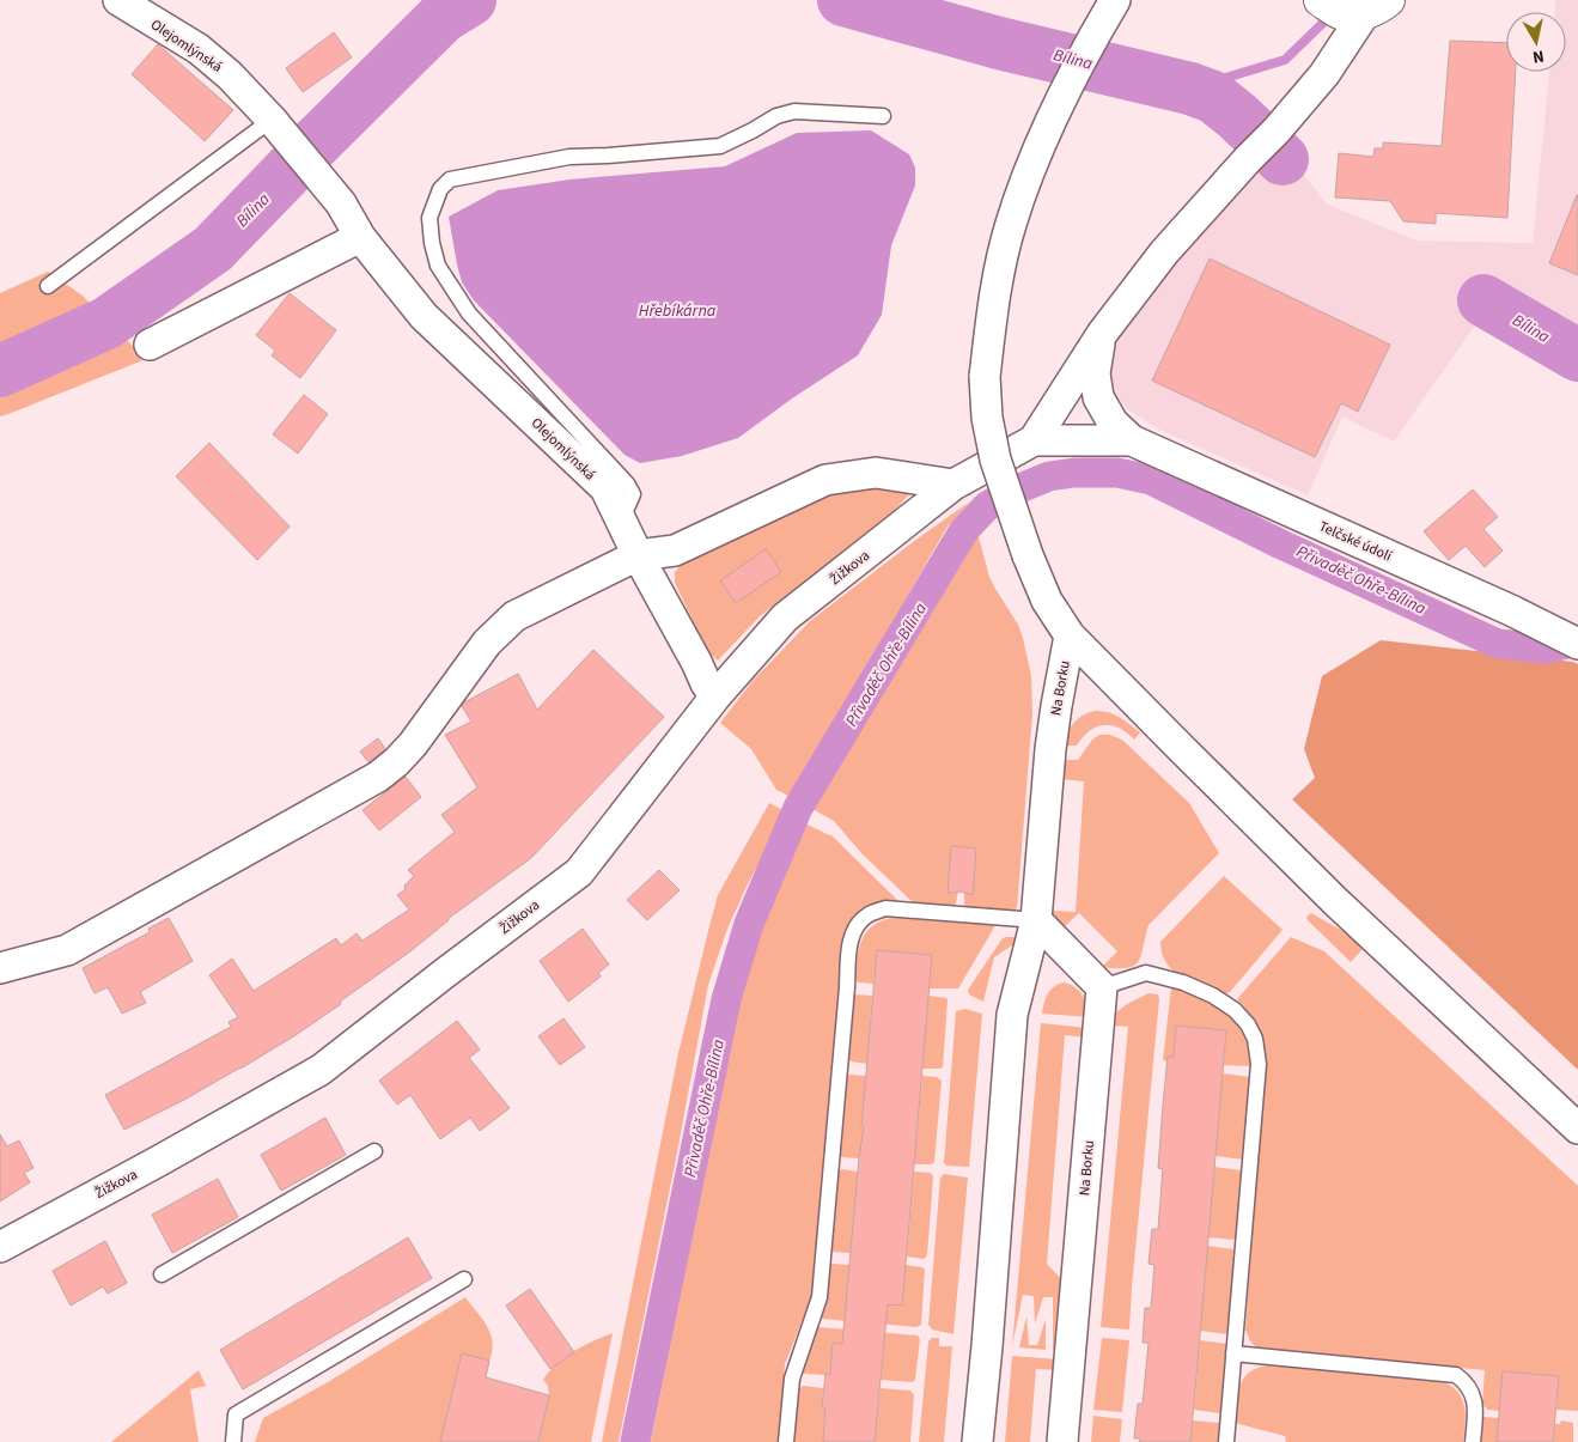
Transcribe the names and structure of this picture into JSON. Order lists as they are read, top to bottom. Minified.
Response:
{"streets":{"street":["Olejomlýnská","Telčské údolí","Žižkova","Na Borku"]},"crossings":[["Olejomlýnská","Žižkova"]],"water":["Bílina","Hřebíkárna","Přivaděč Ohře-Bílina"],"north":"bottom"}
